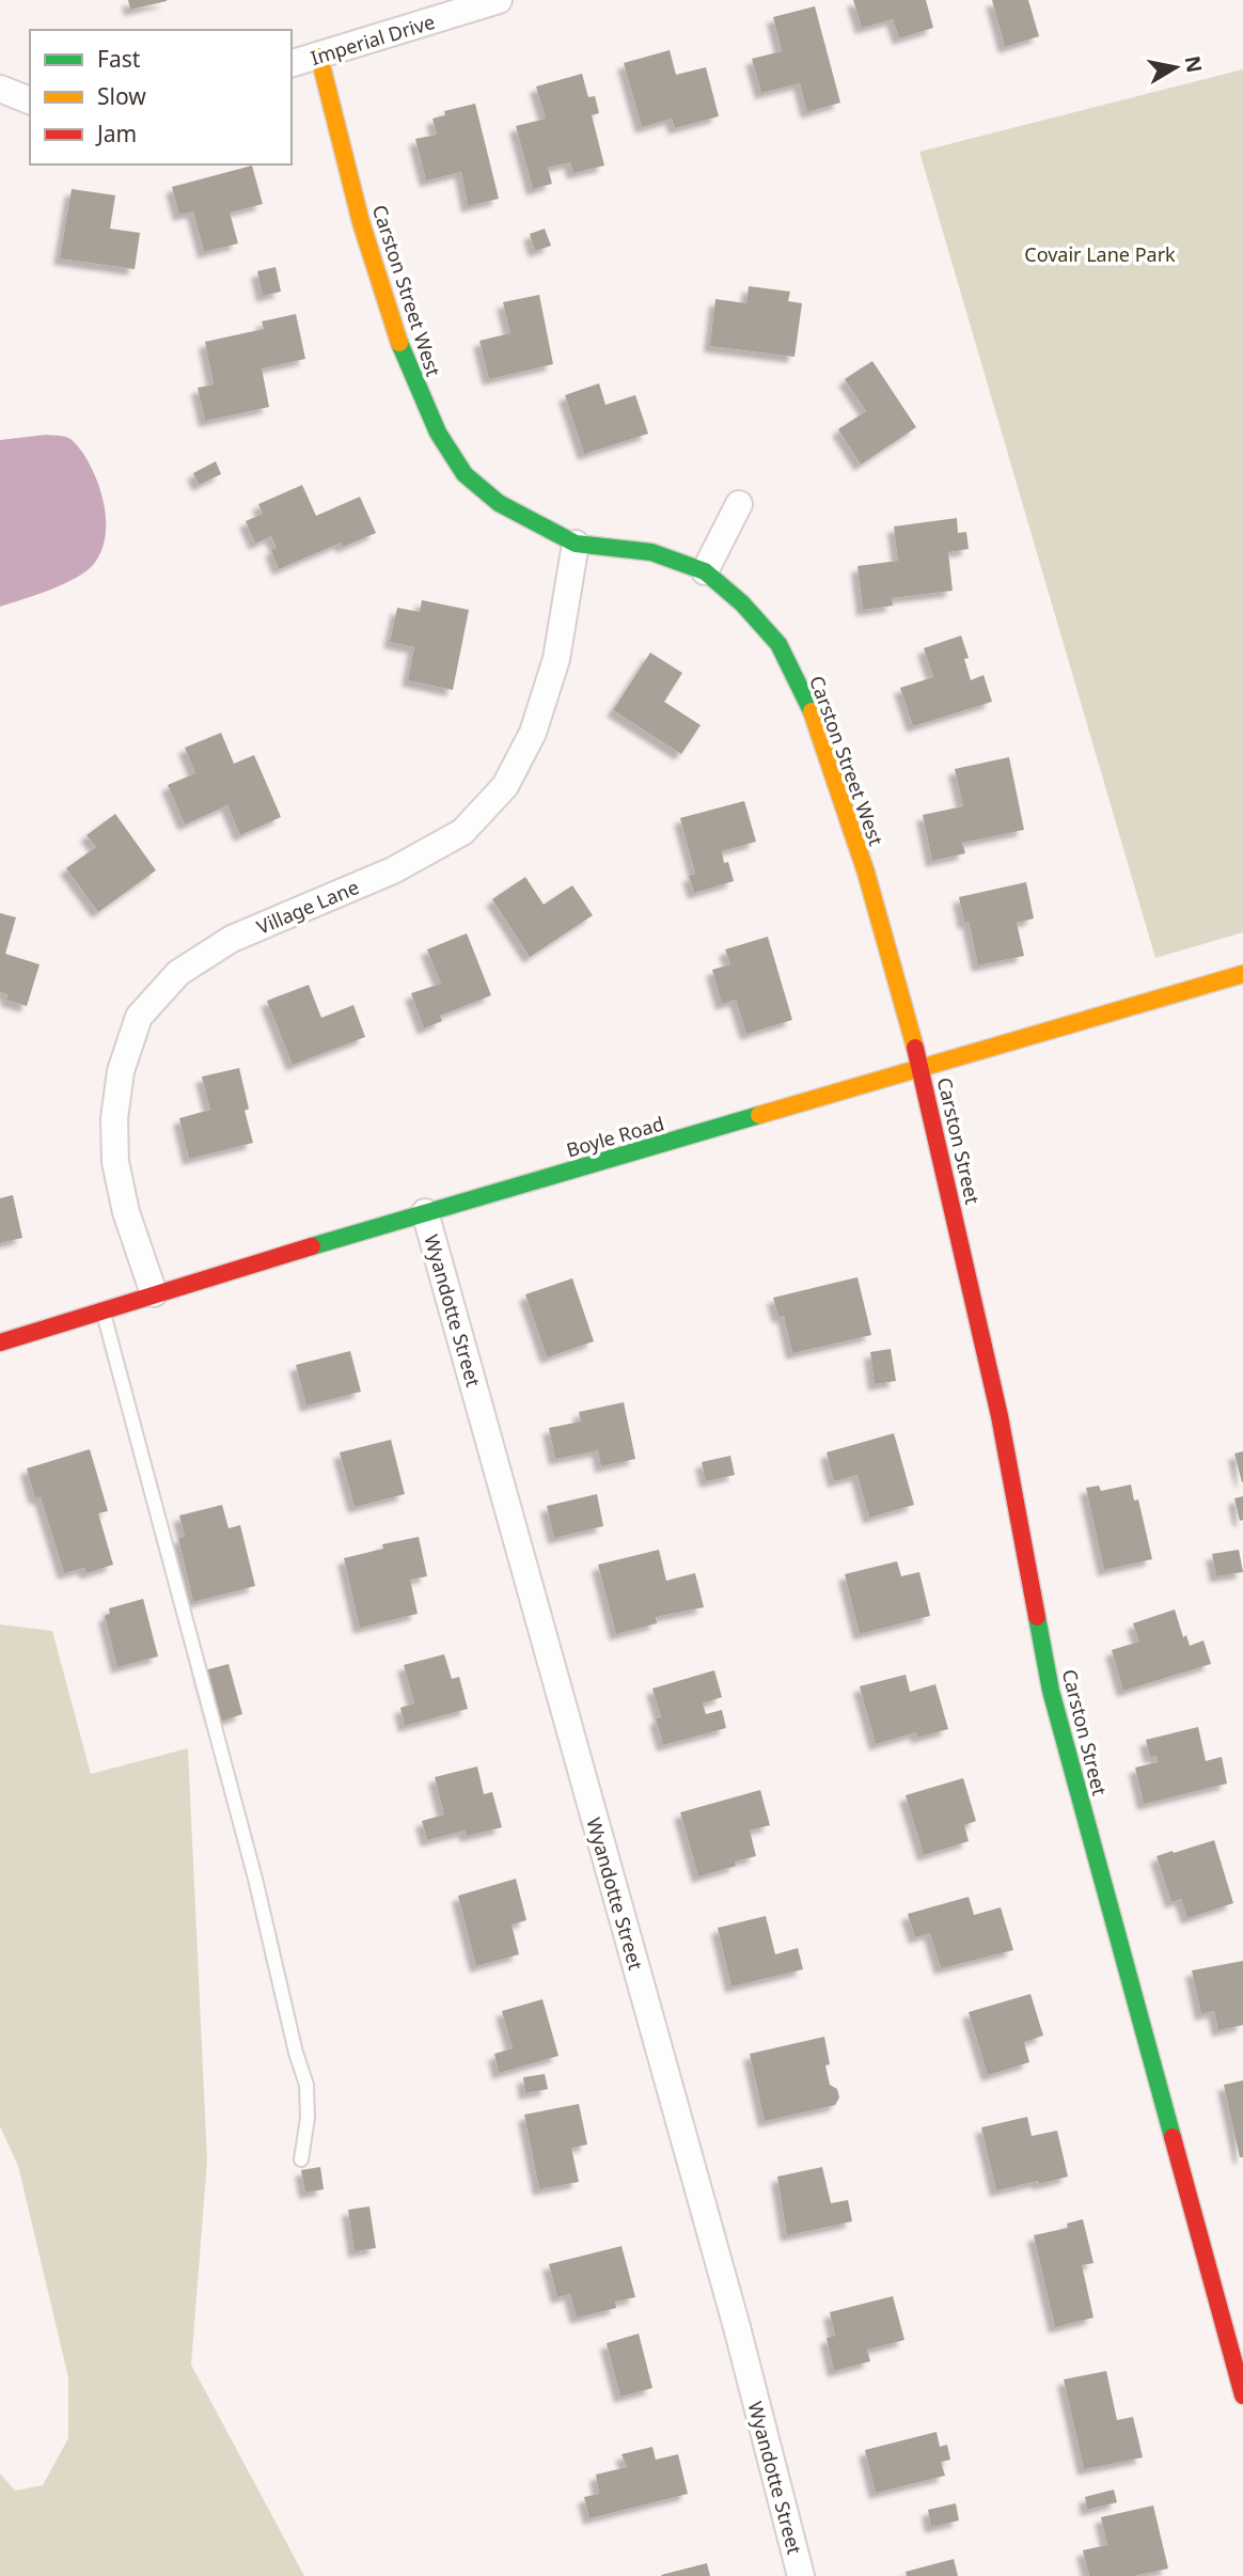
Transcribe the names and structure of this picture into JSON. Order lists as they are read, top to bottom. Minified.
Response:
{"streets":{"street":["Imperial Drive","Carston Street West","Village Lane","Boyle Road","Carston Street","Wyandotte Street"]},"crossings":[["Imperial Drive","Carston Street West"],["Carston Street West","Village Lane"],["Carston Street West","Boyle Road"],["Carston Street West","Carston Street"],["Village Lane","Boyle Road"],["Boyle Road","Carston Street"],["Boyle Road","Wyandotte Street"]],"parks":["Covair Lane Park"],"legend":["Fast","Slow","Jam"],"north":"right"}
